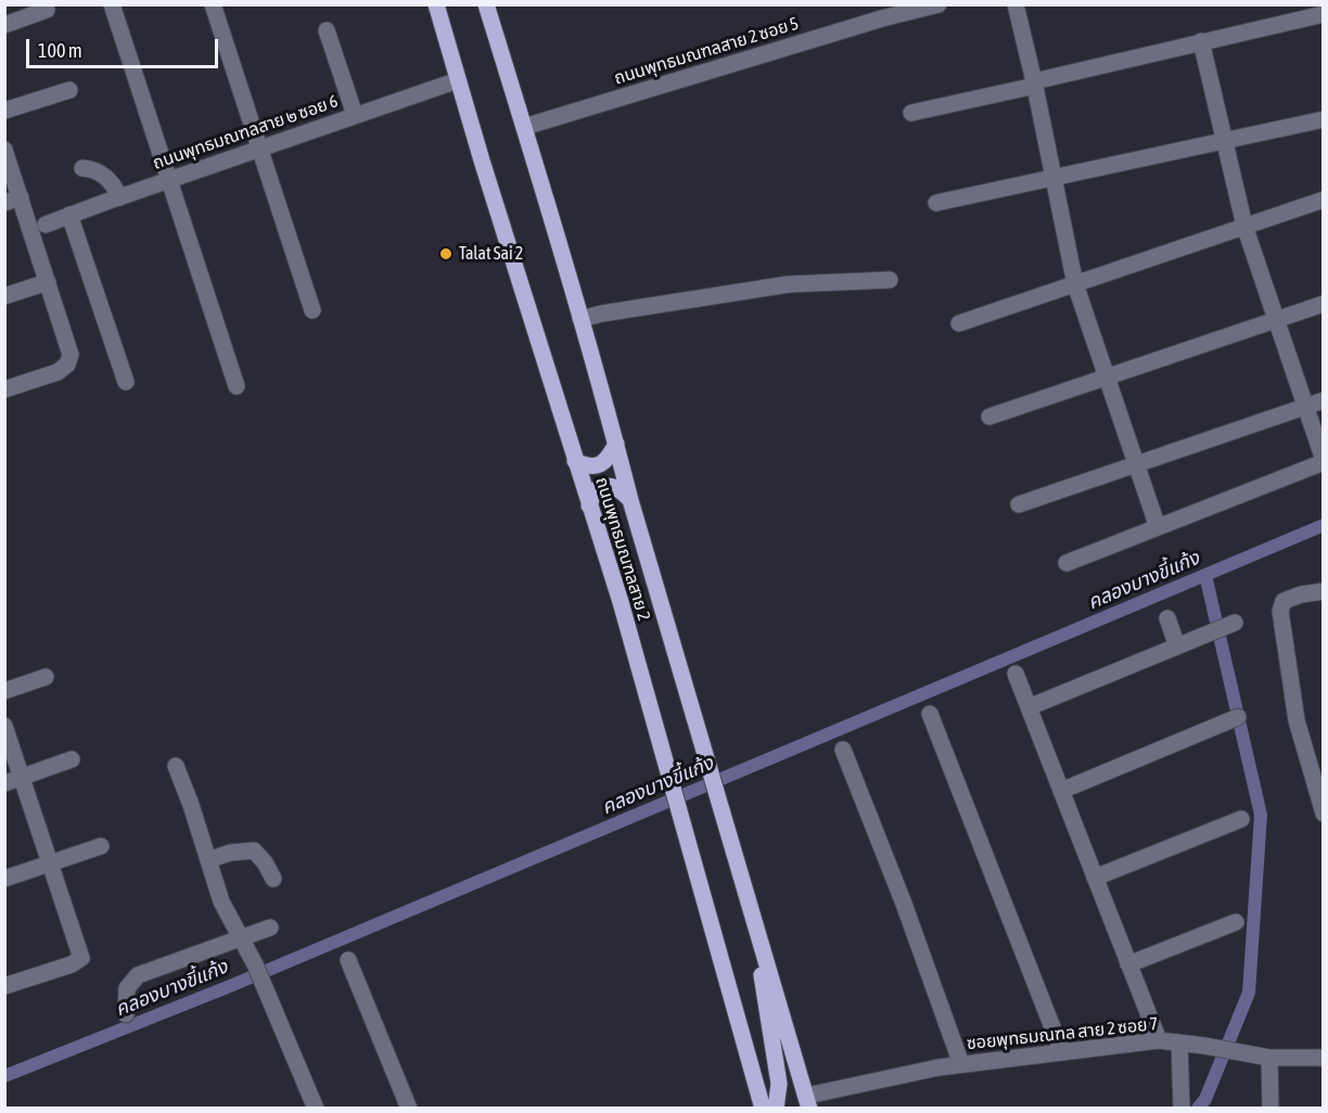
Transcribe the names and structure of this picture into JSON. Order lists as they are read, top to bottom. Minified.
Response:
{"streets":{"main road":["ถนนพุทธมณฑลสาย 2"],"street":["ถนนพุทธมณฑลสาย 2 ซอย 5","ถนนพุทธมณฑลสาย ๒ ซอย 6","ซอยพุทธมณฑล สาย 2 ซอย 7"]},"crossings":[["ถนนพุทธมณฑลสาย 2 ซอย 5","ถนนพุทธมณฑลสาย 2"],["ถนนพุทธมณฑลสาย ๒ ซอย 6","ถนนพุทธมณฑลสาย 2"],["ถนนพุทธมณฑลสาย 2","ซอยพุทธมณฑล สาย 2 ซอย 7"]],"water":["คลองบางขี้แก้ง"],"places":["Talat Sai 2"],"scale_bar":"100 m"}
